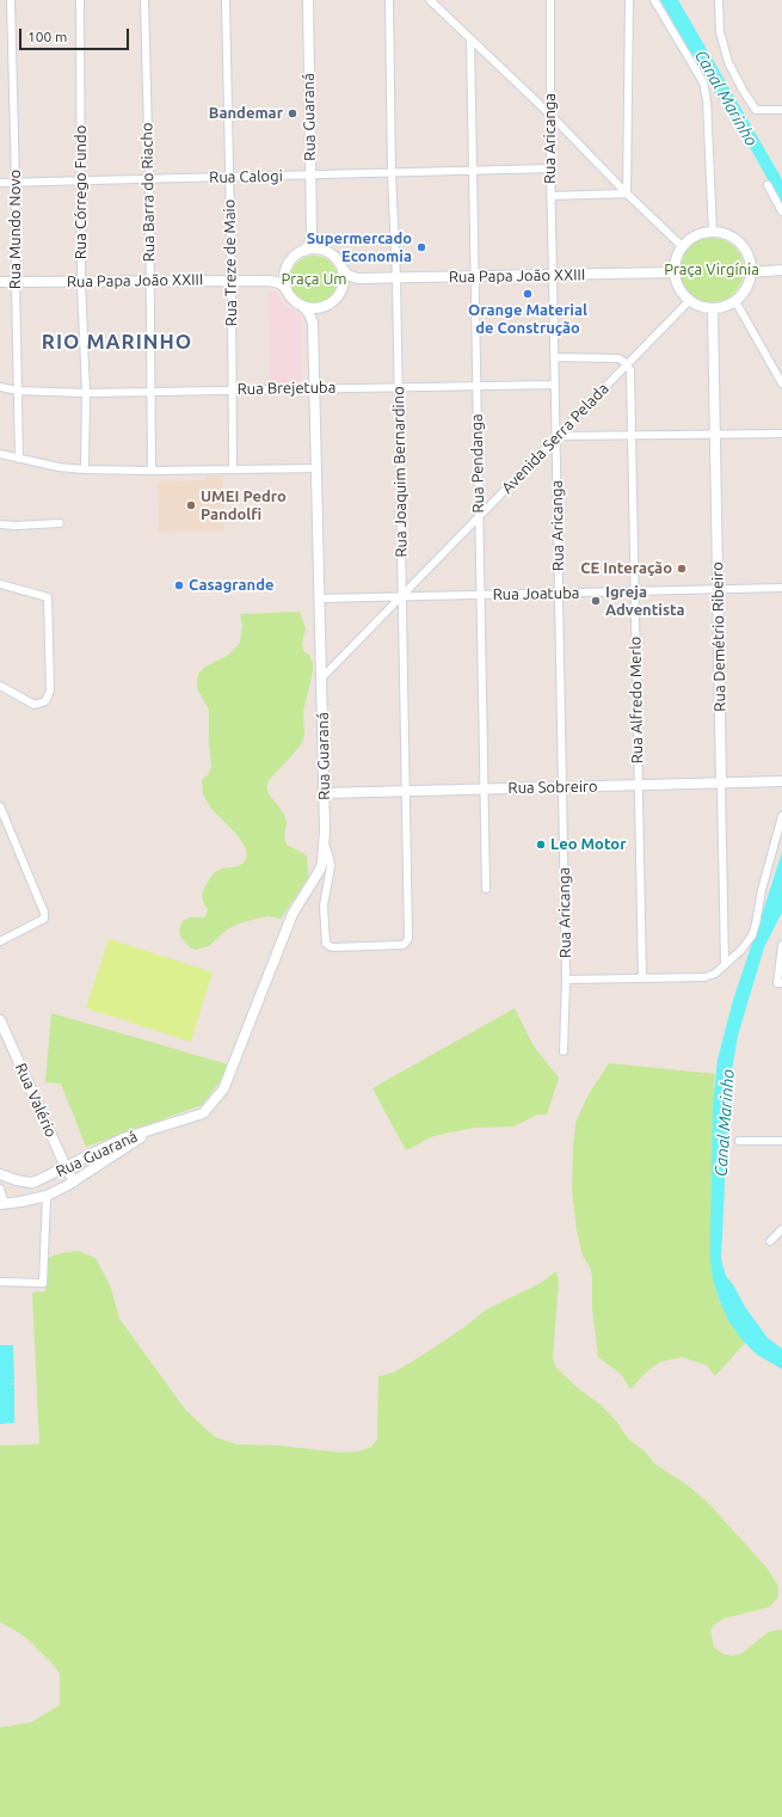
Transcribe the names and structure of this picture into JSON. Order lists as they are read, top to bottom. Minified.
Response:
{"streets":{"street":["Rua Guaraná","Rua Aricanga","Rua Calogi","Rua Córrego Fundo","Rua Barra do Riacho","Rua Mundo Novo","Rua Treze de Maio","Rua Papa João XXIII","Rua Brejetuba","Avenida Serra Pelada","Rua Pendanga","Rua Joaquim Bernardino","Rua Joatuba","Rua Demétrio Ribeiro","Rua Alfredo Merlo","Rua Sobreiro","Rua Valério"]},"crossings":[["Rua Guaraná","Rua Calogi"],["Rua Guaraná","Rua Papa João XXIII"],["Rua Guaraná","Rua Brejetuba"],["Rua Guaraná","Avenida Serra Pelada"],["Rua Guaraná","Rua Joaquim Bernardino"],["Rua Guaraná","Rua Joatuba"],["Rua Guaraná","Rua Sobreiro"],["Rua Guaraná","Rua Valério"],["Rua Aricanga","Rua Calogi"],["Rua Aricanga","Rua Papa João XXIII"],["Rua Aricanga","Rua Brejetuba"],["Rua Aricanga","Avenida Serra Pelada"],["Rua Aricanga","Rua Joatuba"],["Rua Aricanga","Rua Sobreiro"],["Rua Calogi","Rua Córrego Fundo"],["Rua Calogi","Rua Barra do Riacho"],["Rua Calogi","Rua Mundo Novo"],["Rua Calogi","Rua Treze de Maio"],["Rua Calogi","Rua Pendanga"],["Rua Calogi","Rua Joaquim Bernardino"],["Rua Córrego Fundo","Rua Papa João XXIII"],["Rua Córrego Fundo","Rua Brejetuba"],["Rua Barra do Riacho","Rua Papa João XXIII"],["Rua Barra do Riacho","Rua Brejetuba"],["Rua Mundo Novo","Rua Papa João XXIII"],["Rua Mundo Novo","Rua Brejetuba"],["Rua Treze de Maio","Rua Papa João XXIII"],["Rua Treze de Maio","Rua Brejetuba"],["Rua Papa João XXIII","Avenida Serra Pelada"],["Rua Papa João XXIII","Rua Pendanga"],["Rua Papa João XXIII","Rua Joaquim Bernardino"],["Rua Papa João XXIII","Rua Demétrio Ribeiro"],["Rua Brejetuba","Rua Pendanga"],["Rua Brejetuba","Rua Joaquim Bernardino"],["Avenida Serra Pelada","Rua Pendanga"],["Avenida Serra Pelada","Rua Joaquim Bernardino"],["Avenida Serra Pelada","Rua Joatuba"],["Avenida Serra Pelada","Rua Demétrio Ribeiro"],["Avenida Serra Pelada","Rua Alfredo Merlo"],["Rua Pendanga","Rua Joatuba"],["Rua Pendanga","Rua Sobreiro"],["Rua Joaquim Bernardino","Rua Joatuba"],["Rua Joaquim Bernardino","Rua Sobreiro"],["Rua Joatuba","Rua Demétrio Ribeiro"],["Rua Joatuba","Rua Alfredo Merlo"],["Rua Demétrio Ribeiro","Rua Sobreiro"],["Rua Alfredo Merlo","Rua Sobreiro"]],"districts":["RIO MARINHO"],"water":["Canal Marinho"],"parks":["Praça Virgínia","Praça Um"],"places":["Bandemar","Supermercado Economia","Orange Material de Construção","UMEI Pedro Pandolfi","CE Interação","Casagrande","Igreja Adventista","Leo Motor"],"scale_bar":"100 m"}
